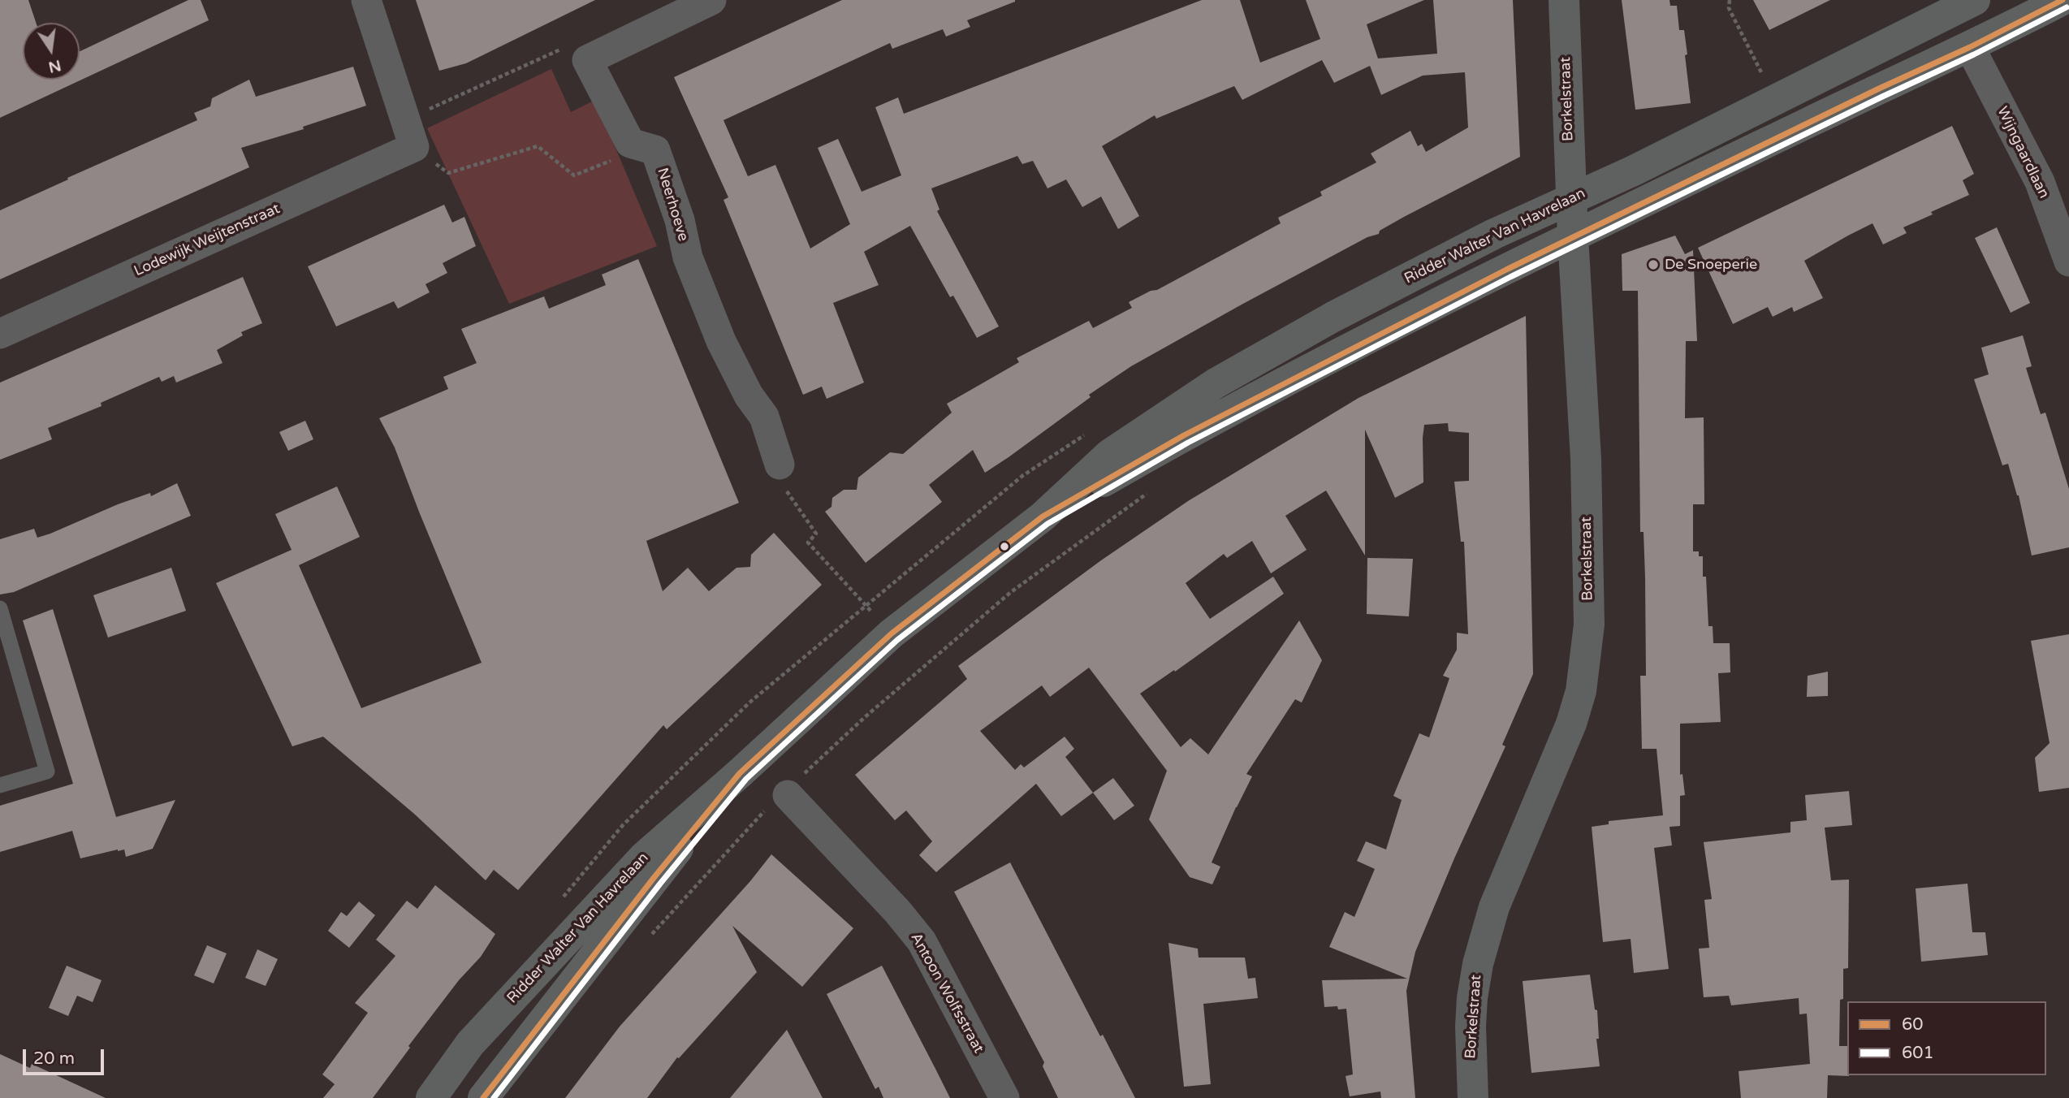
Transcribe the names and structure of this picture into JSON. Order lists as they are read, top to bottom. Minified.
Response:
{"streets":{"main road":["Borkelstraat","Ridder Walter Van Havrelaan"],"street":["Wijngaardlaan","Neerhoeve","Lodewijk Weijtenstraat","Antoon Wolfsstraat"]},"crossings":[["Borkelstraat","Ridder Walter Van Havrelaan"],["Wijngaardlaan","Ridder Walter Van Havrelaan"]],"places":["De Snoeperie"],"lines":["transit line 60","transit line 601"],"legend":["60","601"],"scale_bar":"20 m","north":"bottom"}
